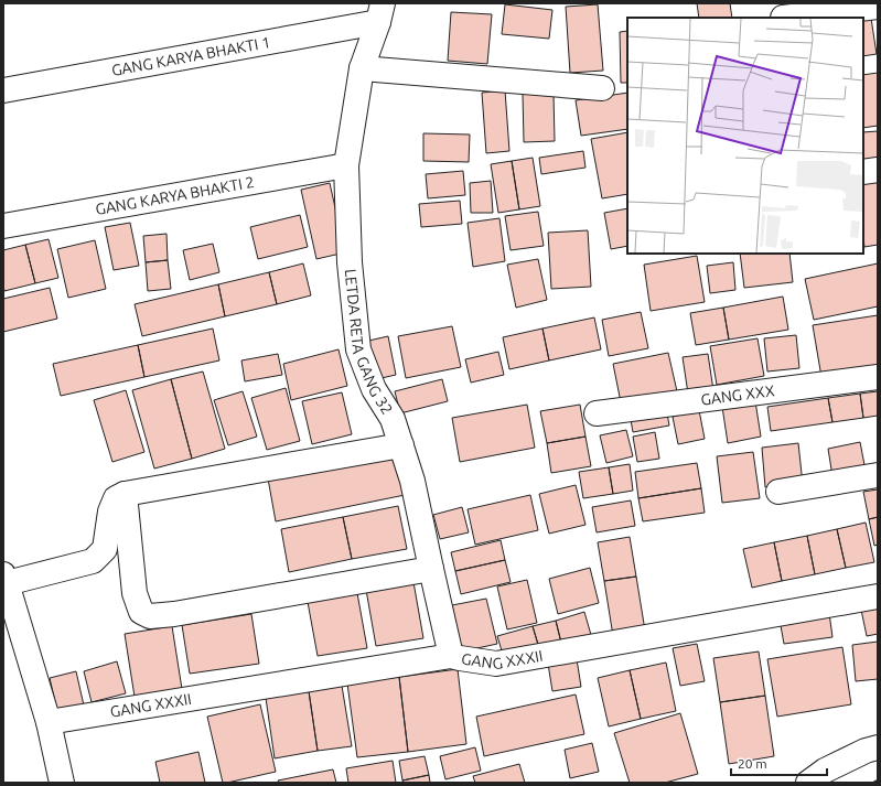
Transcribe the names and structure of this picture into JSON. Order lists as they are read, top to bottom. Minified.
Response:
{"streets":{"street":["GANG KARYA BHAKTI 1","GANG KARYA BHAKTI 2","LETDA RETA GANG 32","GANG XXX","GANG XXXII"]},"crossings":[["GANG KARYA BHAKTI 1","LETDA RETA GANG 32"],["GANG KARYA BHAKTI 2","LETDA RETA GANG 32"],["LETDA RETA GANG 32","GANG XXXII"]],"scale_bar":"20 m"}
